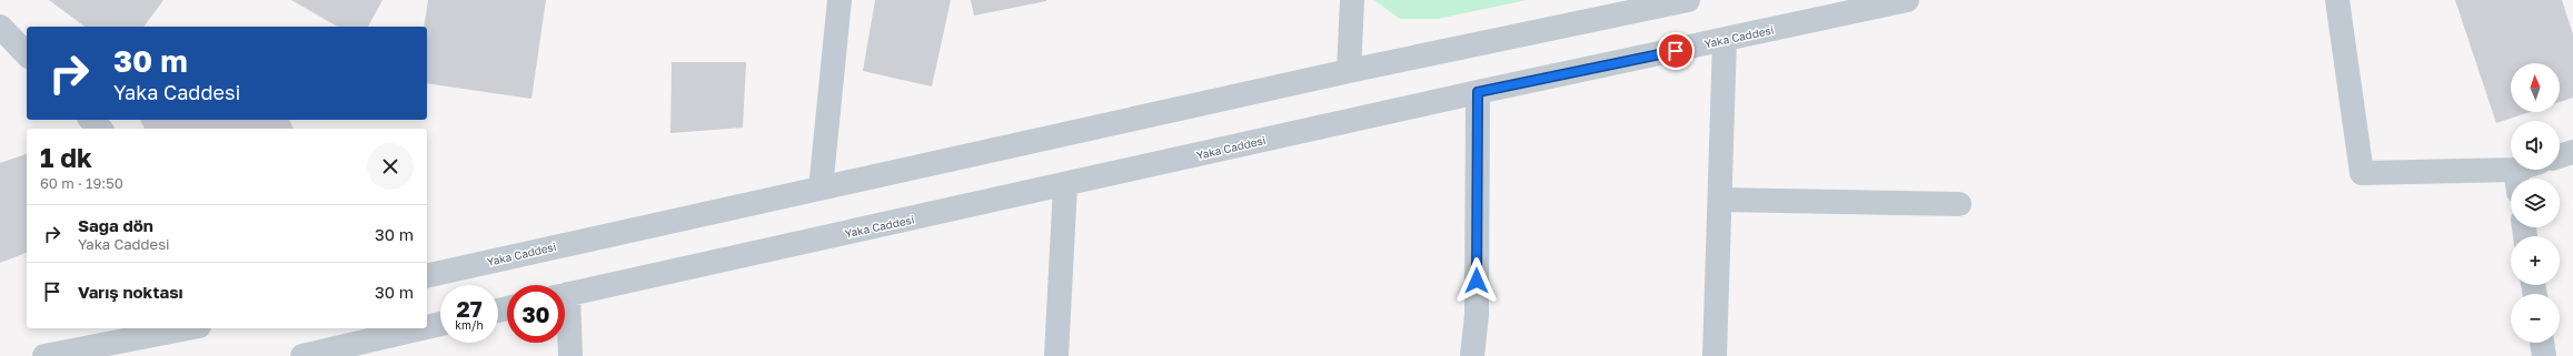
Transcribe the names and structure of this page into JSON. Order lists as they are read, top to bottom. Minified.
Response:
{"streets":{"street":["Yaka Caddesi"]},"north":"top","page":{"turn":["30 m","Yaka Caddesi"],"map_buttons":["+","−"],"heading":["1 dk","60 m · 19:50"],"list":[{"name":"Sağa dön","note":"Yaka Caddesi","value":"30 m"},{"name":"Varış noktası","value":"30 m"}],"speed":"27 km/h","limit":"30"}}
